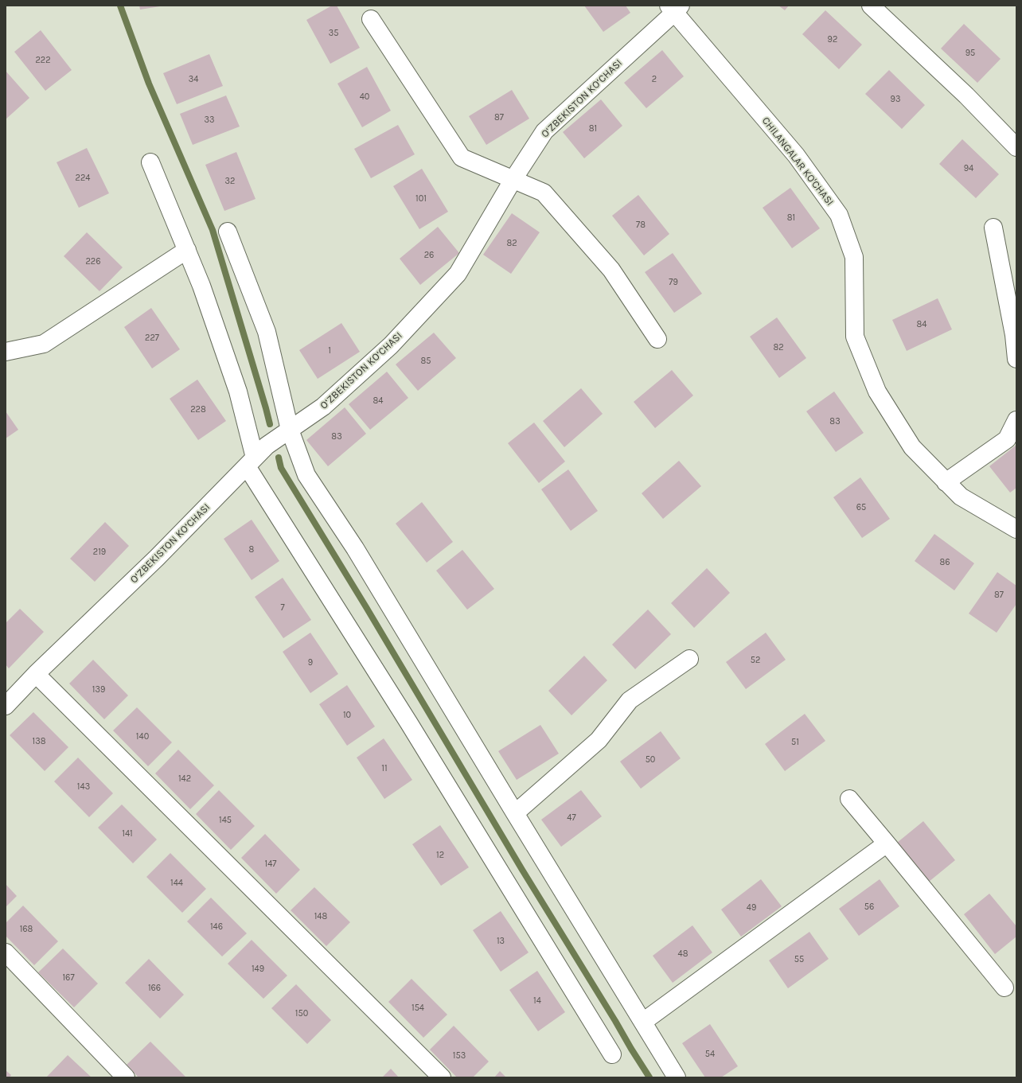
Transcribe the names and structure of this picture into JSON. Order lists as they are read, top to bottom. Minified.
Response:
{"streets":{"street":["O‘ZBEKISTON KO‘CHASI","CHILANGALAR KO'CHASI"]},"crossings":[["O‘ZBEKISTON KO‘CHASI","CHILANGALAR KO'CHASI"]],"house_numbers":["35","92","95","222","34","2","40","93","87","33","81","94","224","32","101","81","78","82","26","226","79","84","227","82","1","85","84","228","83","83","65","8","219","86","87","7","52","9","139","10","140","138","51","50","11","142","143","47","145","141","12","147","144","56","49","148","146","168","13","48","55","149","167","166","14","154","150","54","153"]}
